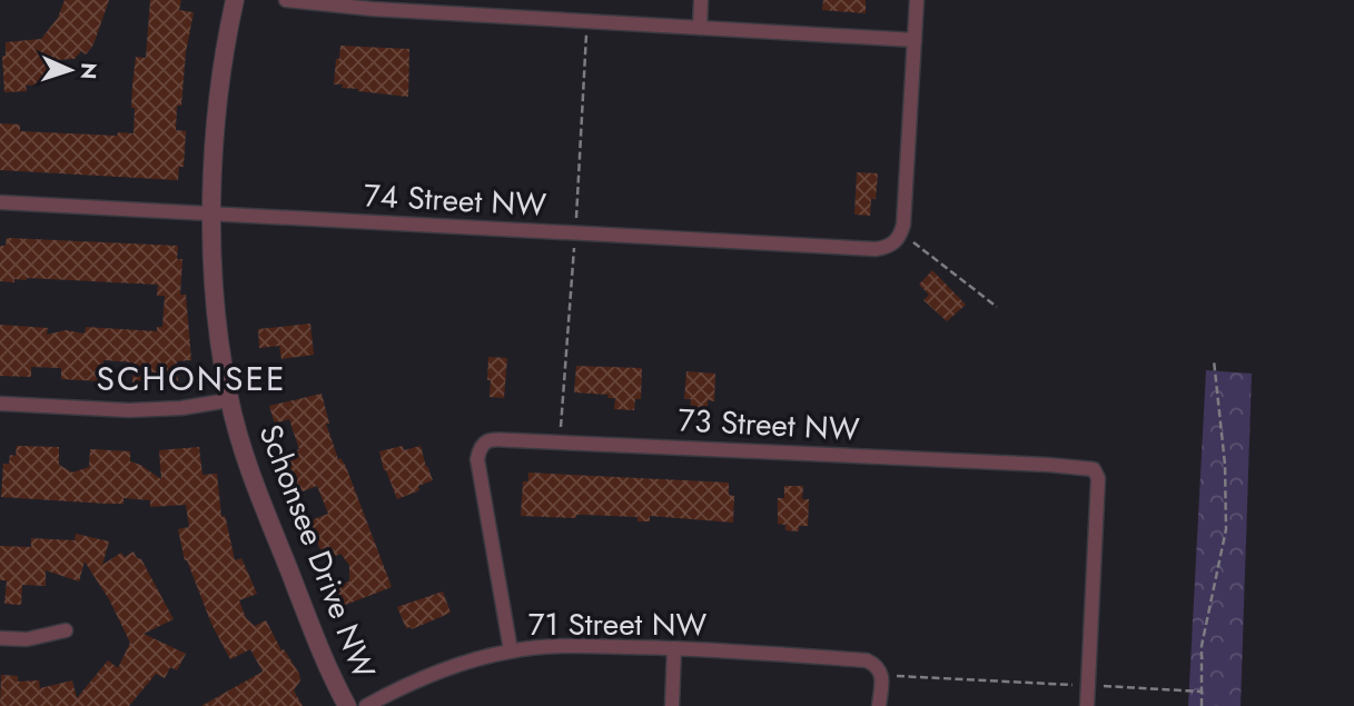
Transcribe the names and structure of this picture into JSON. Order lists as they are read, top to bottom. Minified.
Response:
{"streets":{"street":["74 Street NW","73 Street NW","Schonsee Drive NW","71 Street NW"]},"crossings":[["74 Street NW","Schonsee Drive NW"],["73 Street NW","71 Street NW"]],"districts":["SCHONSEE"],"north":"right"}
